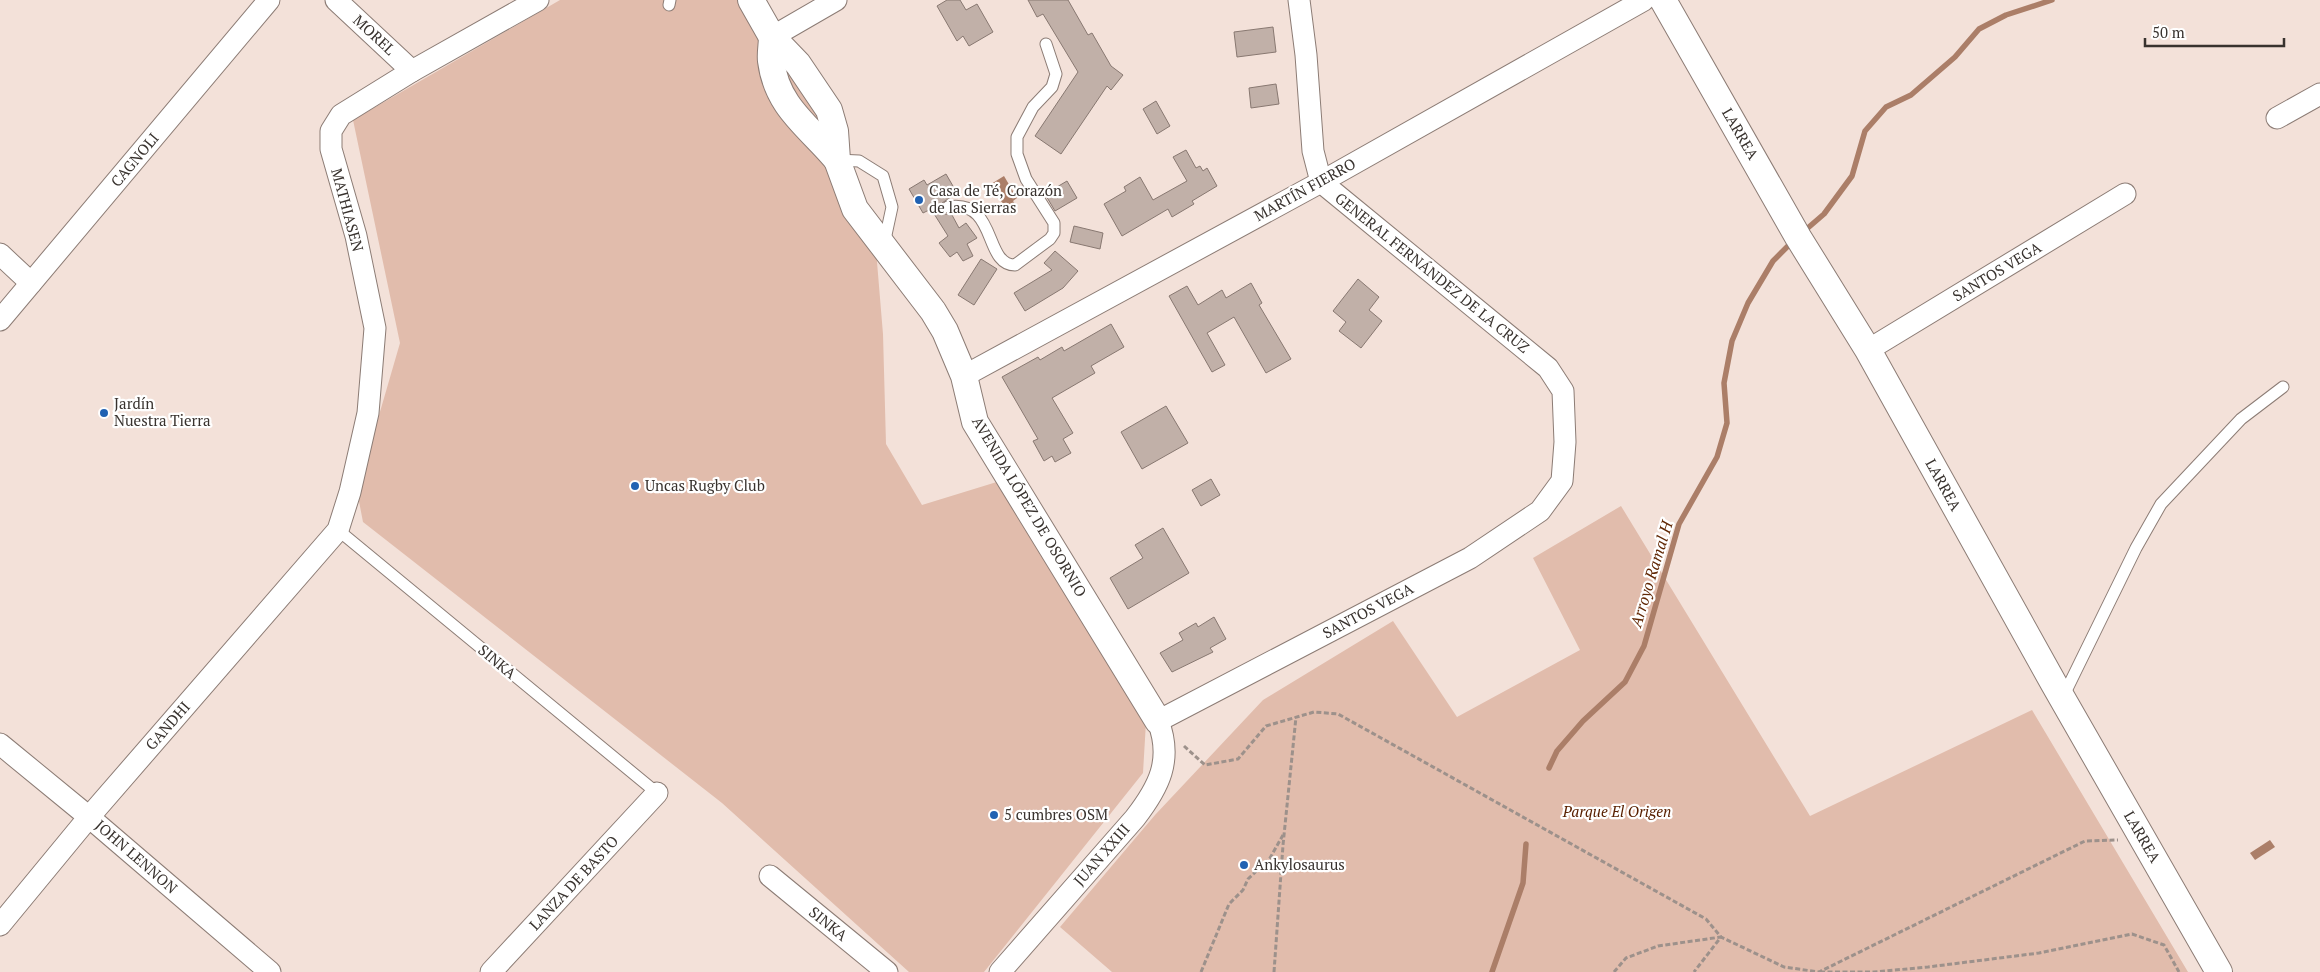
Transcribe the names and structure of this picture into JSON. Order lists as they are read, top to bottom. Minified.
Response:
{"streets":{"street":["MOREL","LARREA","CAGNOLI","MARTÍN FIERRO","MATHIASEN","SANTOS VEGA","GENERAL FERNÁNDEZ DE LA CRUZ","AVENIDA LÓPEZ DE OSORNIO","SINKA","GANDHI","JUAN XXIII","JOHN LENNON","LANZA DE BASTO"]},"crossings":[["MOREL","MATHIASEN"],["LARREA","SANTOS VEGA"],["MARTÍN FIERRO","GENERAL FERNÁNDEZ DE LA CRUZ"],["MARTÍN FIERRO","AVENIDA LÓPEZ DE OSORNIO"],["MATHIASEN","SINKA"],["MATHIASEN","GANDHI"],["SANTOS VEGA","GENERAL FERNÁNDEZ DE LA CRUZ"],["SANTOS VEGA","AVENIDA LÓPEZ DE OSORNIO"],["SANTOS VEGA","JUAN XXIII"],["AVENIDA LÓPEZ DE OSORNIO","JUAN XXIII"],["SINKA","GANDHI"],["SINKA","LANZA DE BASTO"],["GANDHI","JOHN LENNON"]],"water":["Arroyo Ramal H"],"parks":["Parque El Origen"],"places":["Casa de Té, Corazón de las Sierras","Jardín Nuestra Tierra","Uncas Rugby Club","5 cumbres OSM","Ankylosaurus"],"scale_bar":"50 m"}
